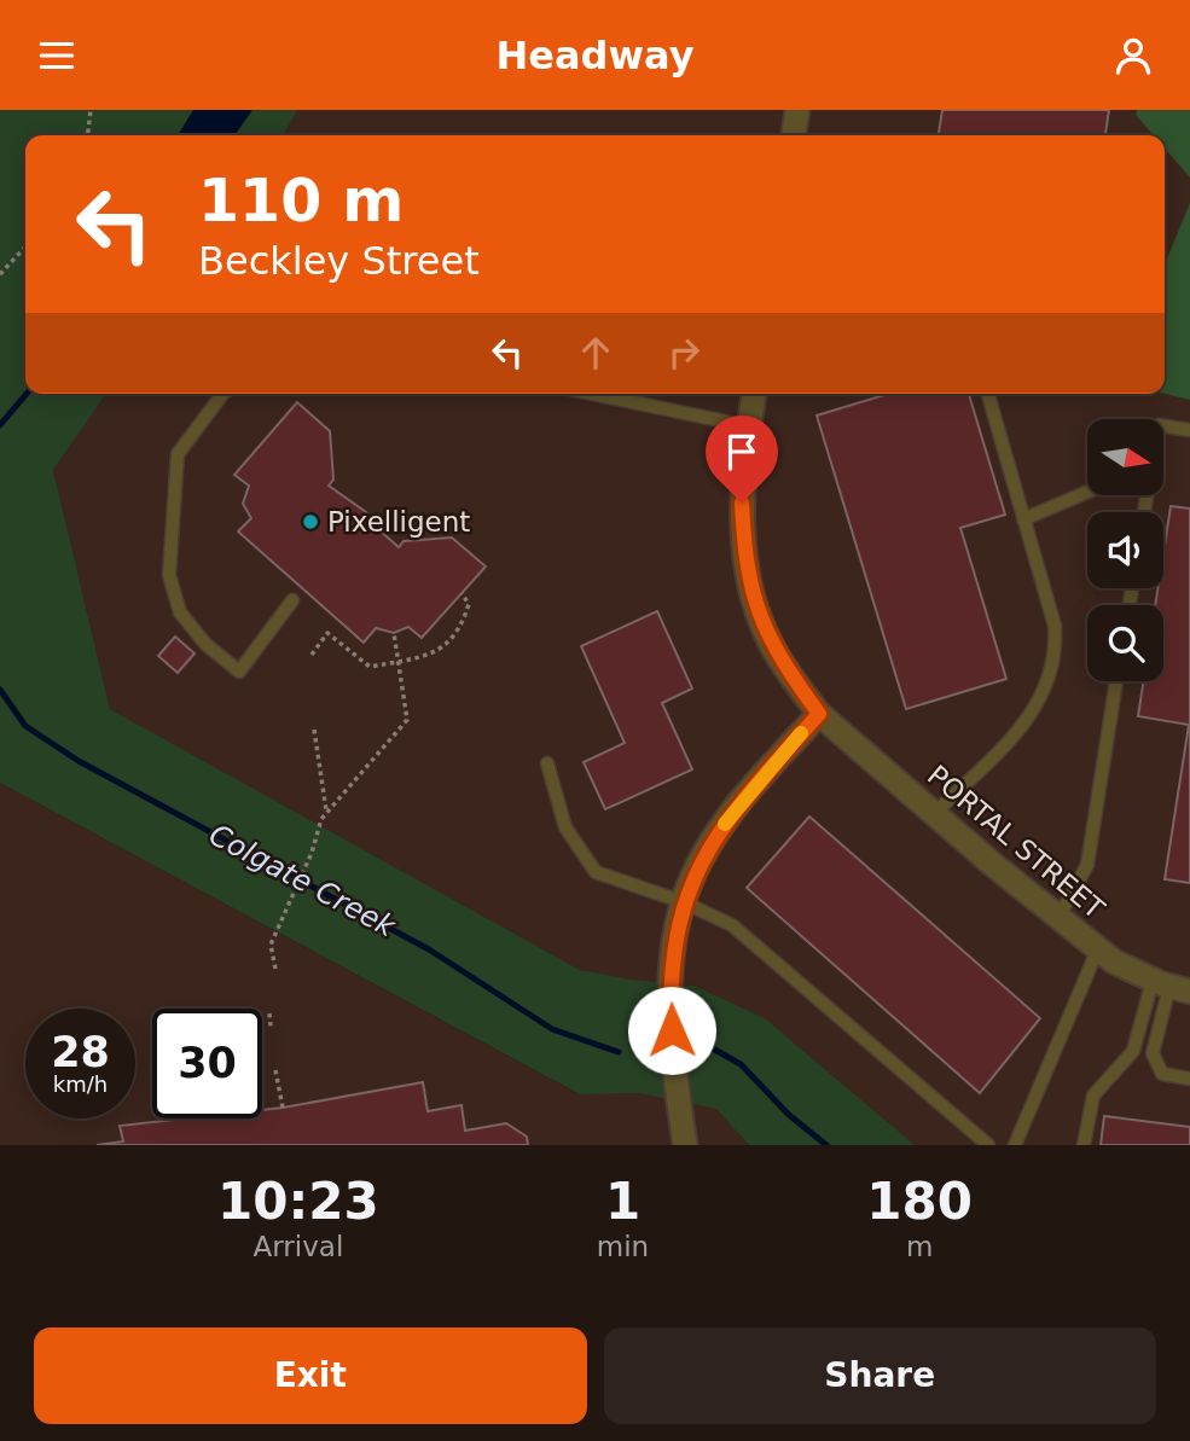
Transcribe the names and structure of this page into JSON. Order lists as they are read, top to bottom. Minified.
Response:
{"streets":{"street":["PORTAL STREET"]},"water":["Colgate Creek"],"places":["Pixelligent"],"north":"right","page":{"header":"Headway","turn":["110 m","Beckley Street"],"speed":"28 km/h","limit":"30","eta":["10:23","Arrival","1","min","180","m"],"buttons":["Exit","Share"]}}
